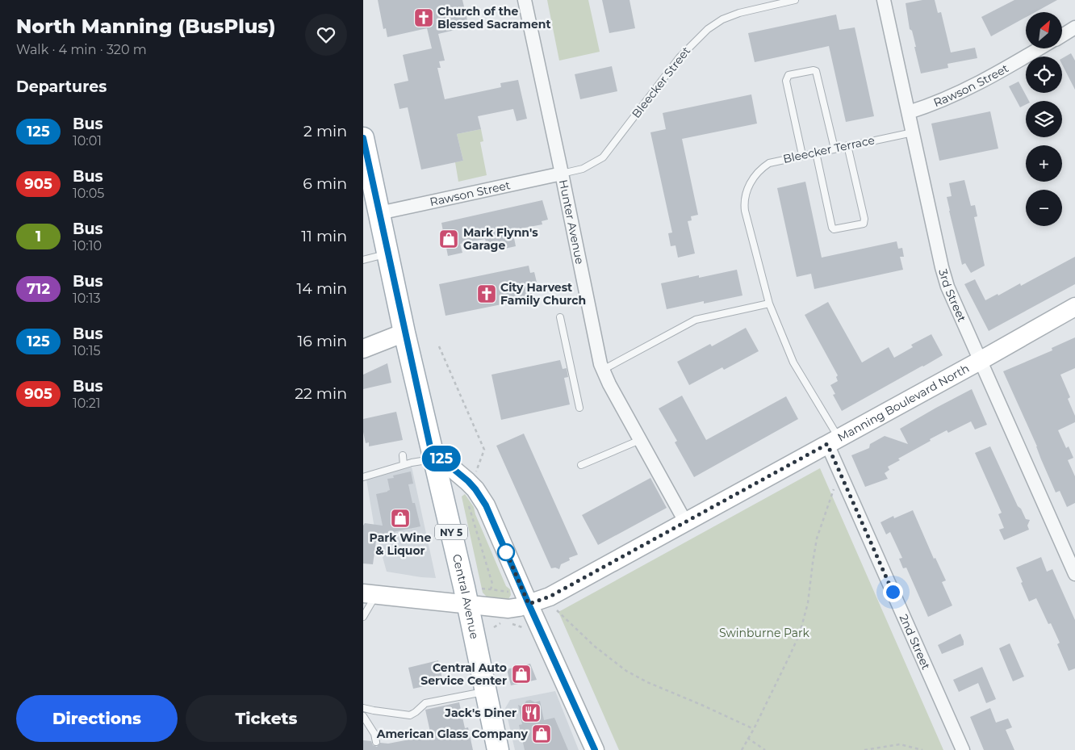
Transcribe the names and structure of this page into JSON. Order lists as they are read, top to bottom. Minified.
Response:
{"streets":{"main road":["NY 5","Central Avenue"],"street":["Rawson Street","Hunter Avenue","3rd Street","Manning Boulevard North","2nd Street"],"lane":["Bleecker Street","Bleecker Terrace"]},"crossings":[["Bleecker Street","Rawson Street"],["Bleecker Street","Hunter Avenue"],["Rawson Street","Hunter Avenue"],["Rawson Street","3rd Street"],["Rawson Street","Central Avenue"],["Bleecker Terrace","3rd Street"],["Hunter Avenue","Manning Boulevard North"],["3rd Street","Manning Boulevard North"],["Manning Boulevard North","Central Avenue"],["Manning Boulevard North","2nd Street"]],"parks":["Swinburne Park"],"places":{"church":["Church of the Blessed Sacrament","City Harvest Family Church"],"shop":["Mark Flynn's Garage","Park Wine & Liquor","Central Auto Service Center","American Glass Company"],"restaurant":["Jack's Diner"]},"lines":["bus line 125"],"north":"top right","page":{"heading":[["North Manning (BusPlus)","Walk · 4 min · 320 m"],"Departures"],"on_map":"125","map_buttons":["+","−"],"list":[{"mark":"125","name":"Bus","note":"10:01","value":"2 min"},{"mark":"905","name":"Bus","note":"10:05","value":"6 min"},{"mark":"1","name":"Bus","note":"10:10","value":"11 min"},{"mark":"712","name":"Bus","note":"10:13","value":"14 min"},{"mark":"125","name":"Bus","note":"10:15","value":"16 min"},{"mark":"905","name":"Bus","note":"10:21","value":"22 min"}],"buttons":["Directions","Tickets"]}}
